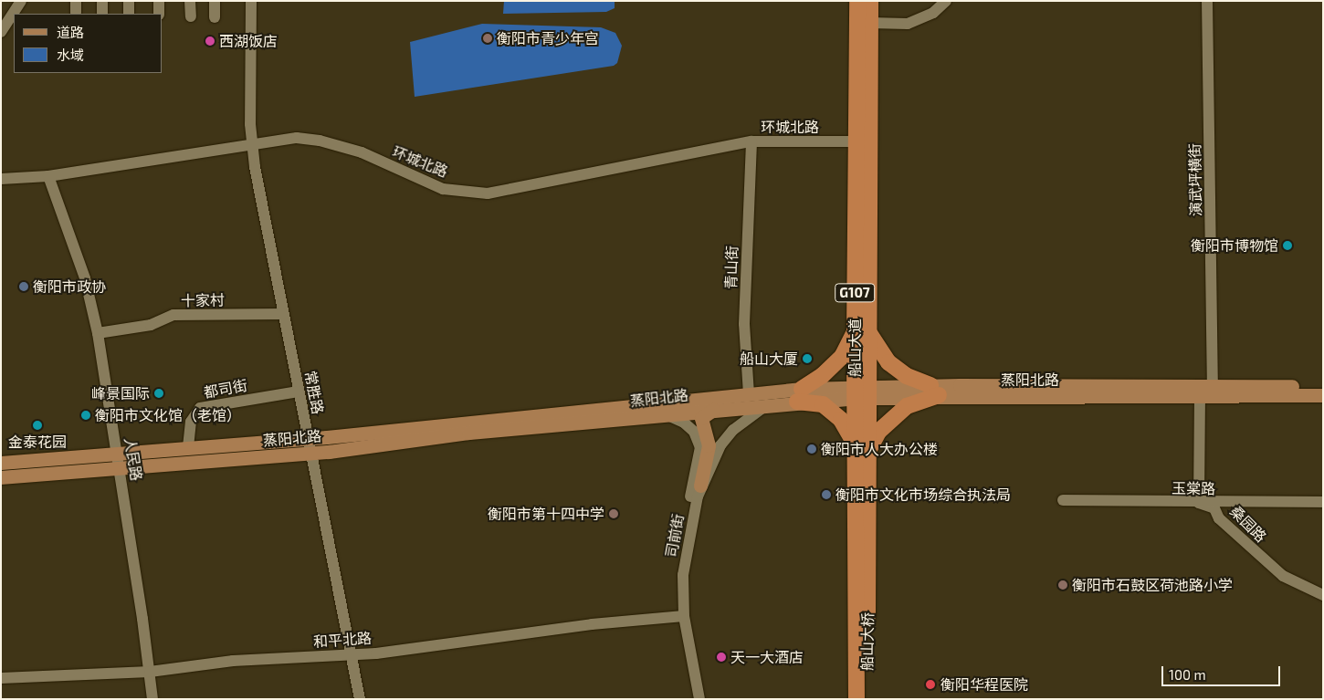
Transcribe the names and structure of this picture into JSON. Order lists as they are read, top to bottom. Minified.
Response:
{"streets":{"highway":["G107","船山大道","船山大桥"],"main road":["蒸阳北路"],"street":["环城北路","演武坪横街","青山街","十家村","都司街","常胜路","人民路","玉棠路","桑园路","司前街","和平北路"]},"crossings":[["环城北路","青山街"],["环城北路","船山大道"],["环城北路","常胜路"],["环城北路","人民路"],["演武坪横街","蒸阳北路"],["青山街","蒸阳北路"],["十家村","常胜路"],["十家村","人民路"],["船山大道","蒸阳北路"],["船山大道","船山大桥"],["蒸阳北路","都司街"],["蒸阳北路","常胜路"],["蒸阳北路","人民路"],["蒸阳北路","司前街"],["都司街","常胜路"],["常胜路","和平北路"],["人民路","和平北路"],["玉棠路","桑园路"],["司前街","和平北路"]],"places":["衡阳市青少年宫","西湖饭店","衡阳市博物馆","衡阳市政协","船山大厦","峰景国际","衡阳市文化馆（老馆）","金泰花园","衡阳市人大办公楼","衡阳市文化市场综合执法局","衡阳市第十四中学","衡阳市石鼓区荷池路小学","天一大酒店","衡阳华程医院"],"legend":["道路","水域"],"scale_bar":"100 m"}
